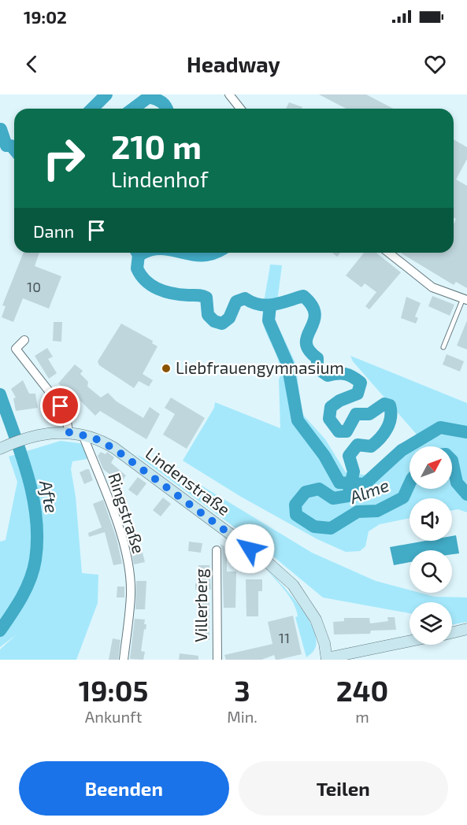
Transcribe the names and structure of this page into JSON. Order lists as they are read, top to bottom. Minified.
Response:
{"streets":{"main road":["Lindenstraße"],"street":["Ringstraße","Villerberg"]},"crossings":[["Lindenstraße","Ringstraße"]],"water":["Alme","Afte"],"places":["Liebfrauengymnasium"],"house_numbers":["10","11"],"north":"top right","page":{"status":"19:02","header":"Headway","turn":["210 m","Lindenhof"],"then":"Dann","eta":["19:05","Ankunft","3","Min.","240","m"],"buttons":["Beenden","Teilen"]}}
